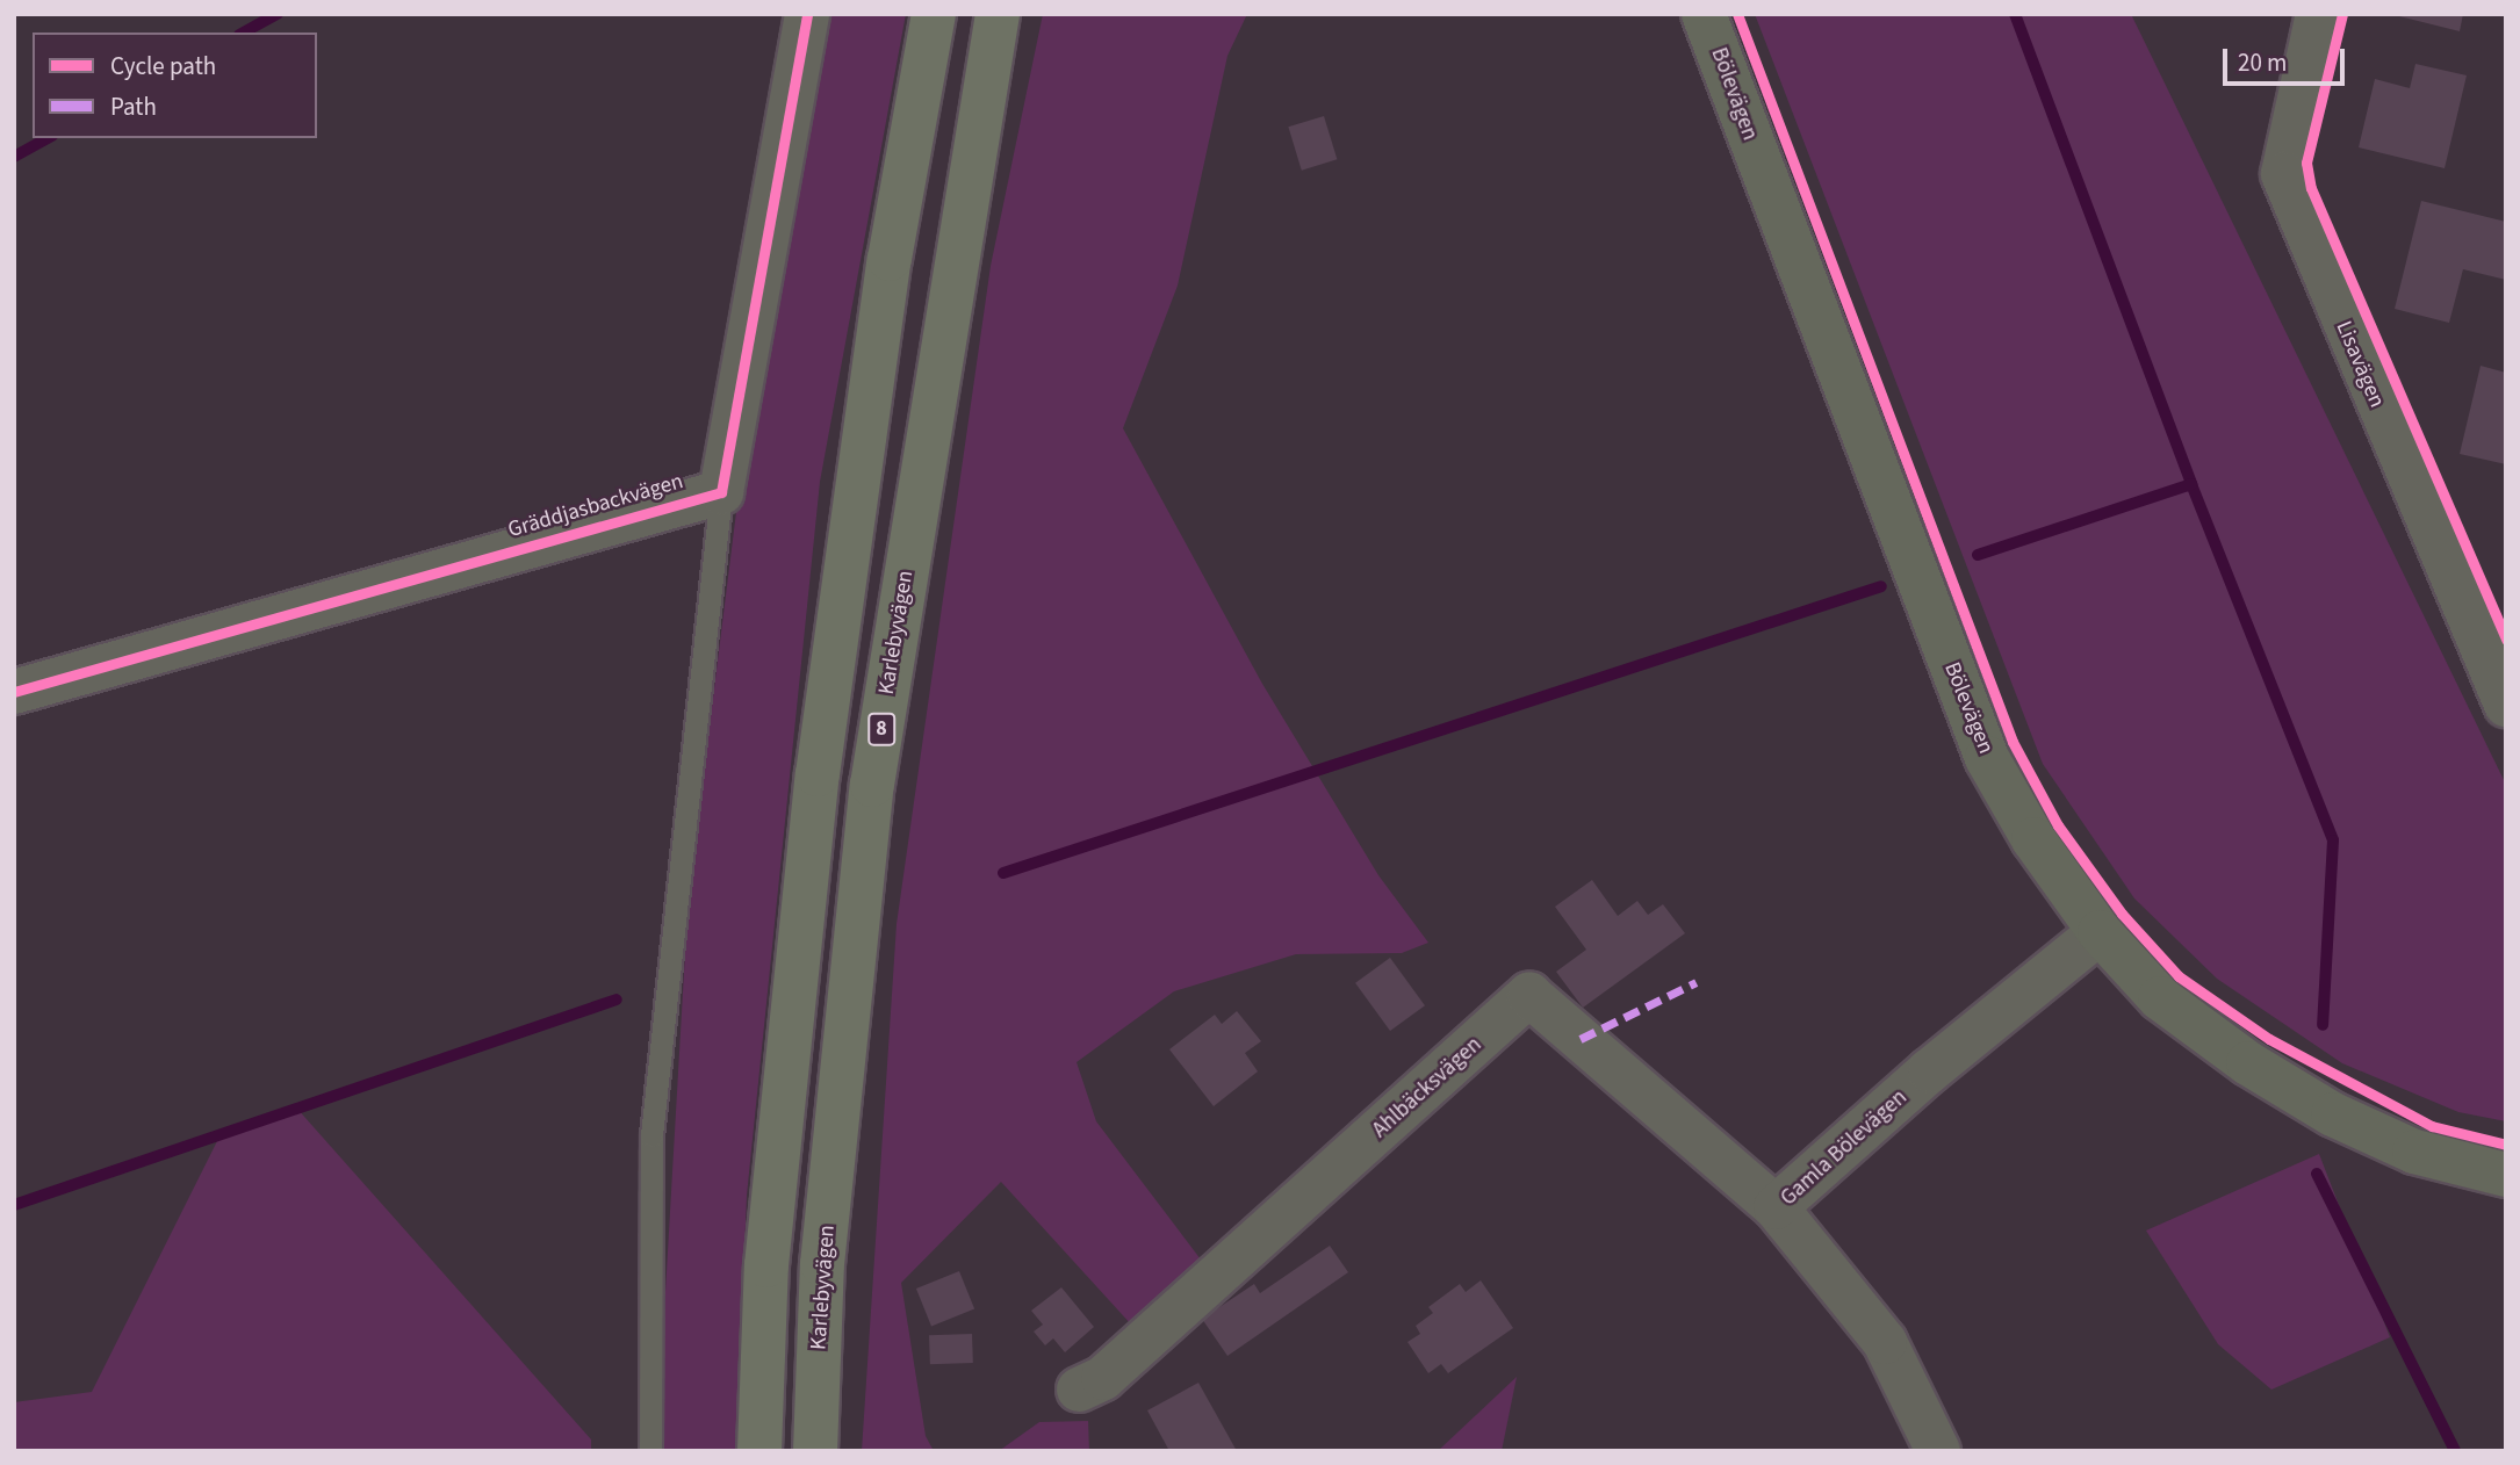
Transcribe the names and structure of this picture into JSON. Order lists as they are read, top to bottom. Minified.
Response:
{"streets":{"highway":["Karlebyvägen","8"],"main road":["Bölevägen"],"street":["Lisavägen","Gräddjasbackvägen","Ahlbäcksvägen","Gamla Bölevägen"]},"crossings":[["Bölevägen","Gamla Bölevägen"],["Ahlbäcksvägen","Gamla Bölevägen"]],"legend":["Cycle path","Path"],"scale_bar":"20 m"}
